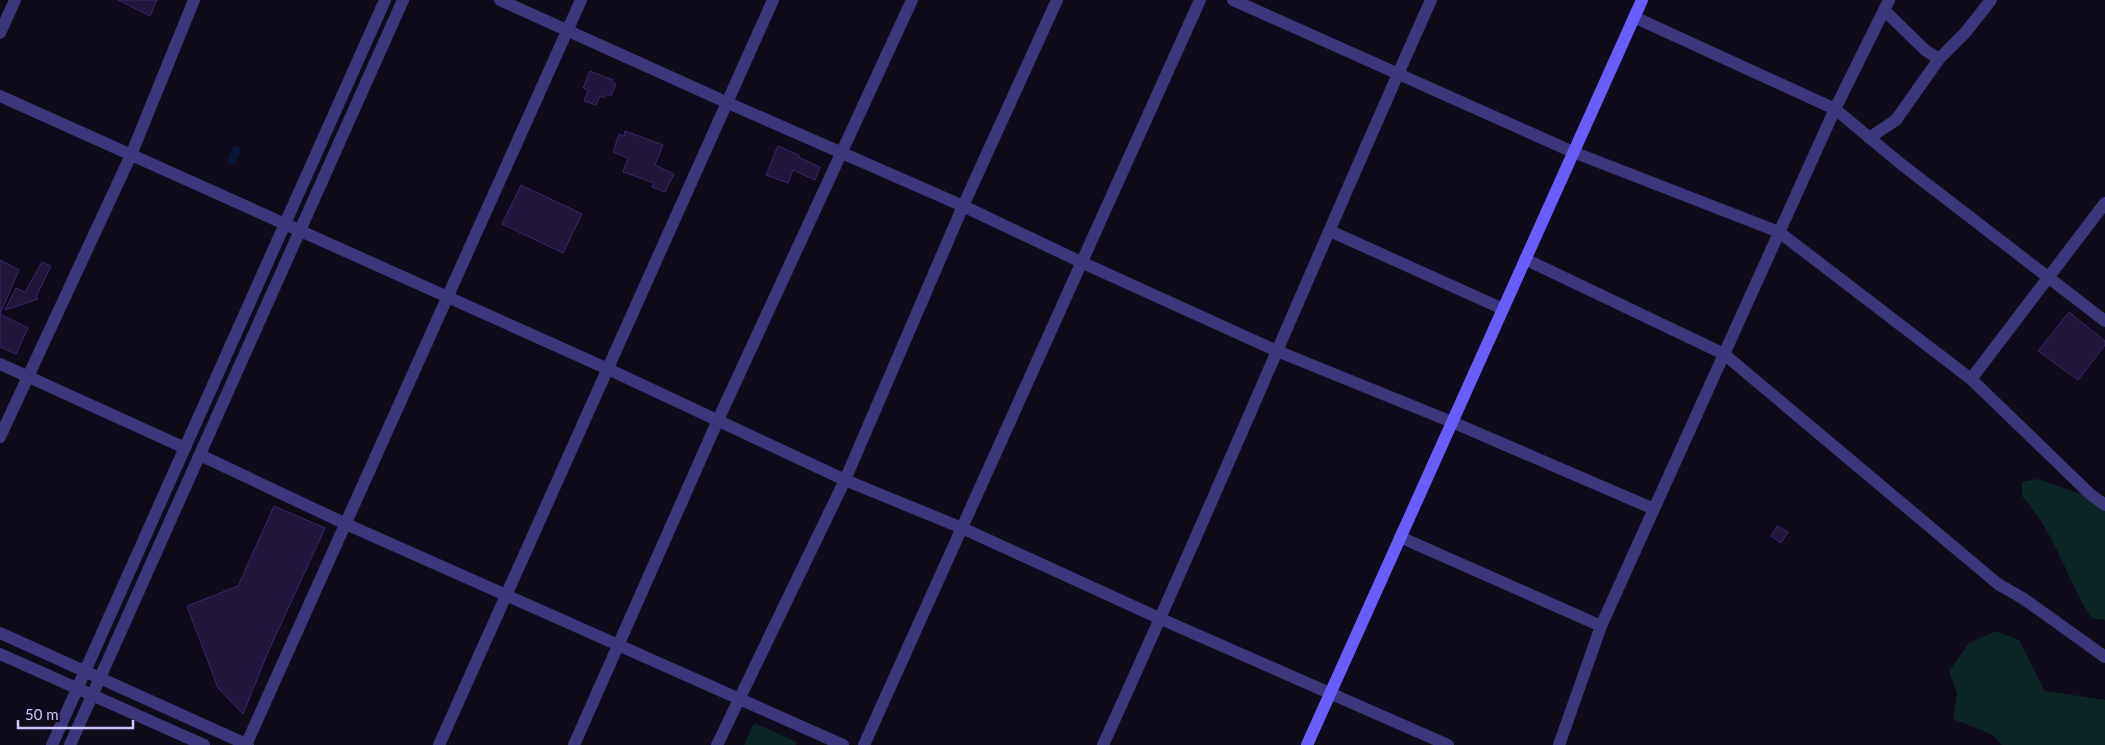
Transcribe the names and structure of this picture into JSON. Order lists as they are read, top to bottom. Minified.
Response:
{"scale_bar":"50 m"}
